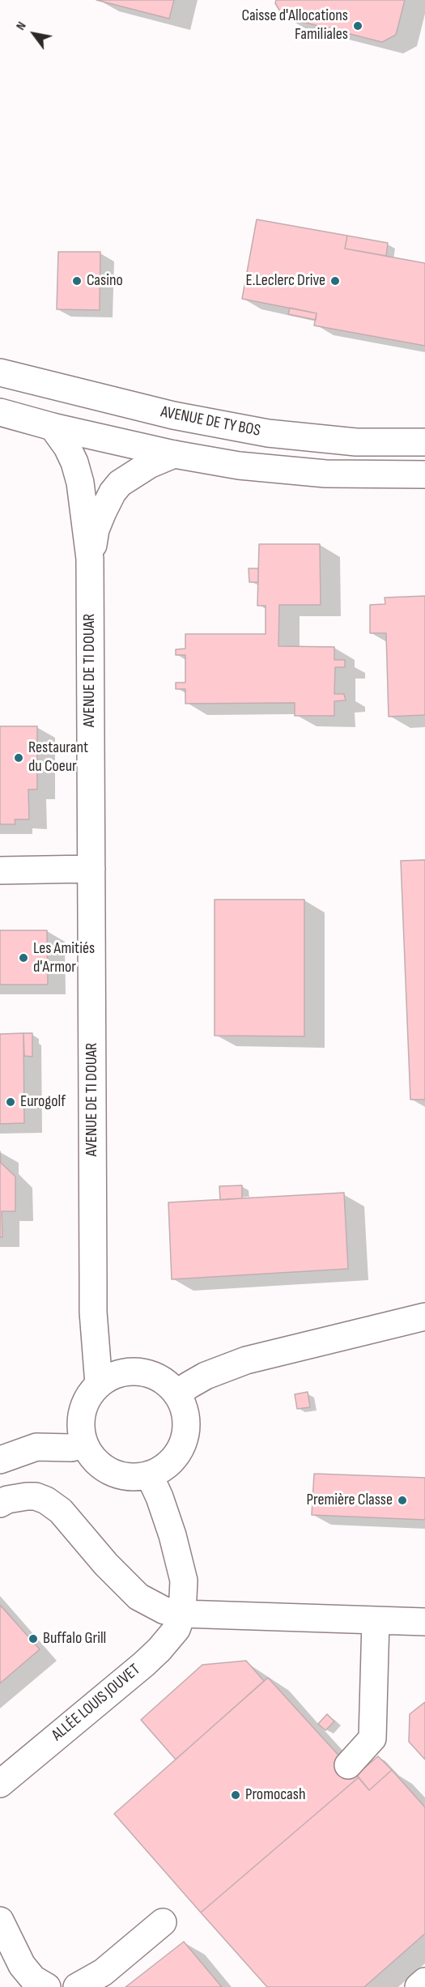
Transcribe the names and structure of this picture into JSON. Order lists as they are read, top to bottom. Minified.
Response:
{"streets":{"street":["AVENUE DE TY BOS","AVENUE DE TI DOUAR","ALLÉE LOUIS JOUVET"]},"crossings":[["AVENUE DE TI DOUAR","ALLÉE LOUIS JOUVET"]],"places":["Caisse d'Allocations Familiales","Casino","E.Leclerc Drive","Restaurant du Coeur","Les Amitiés d'Armor","Eurogolf","Première Classe","Buffalo Grill","Promocash"],"north":"top left"}
